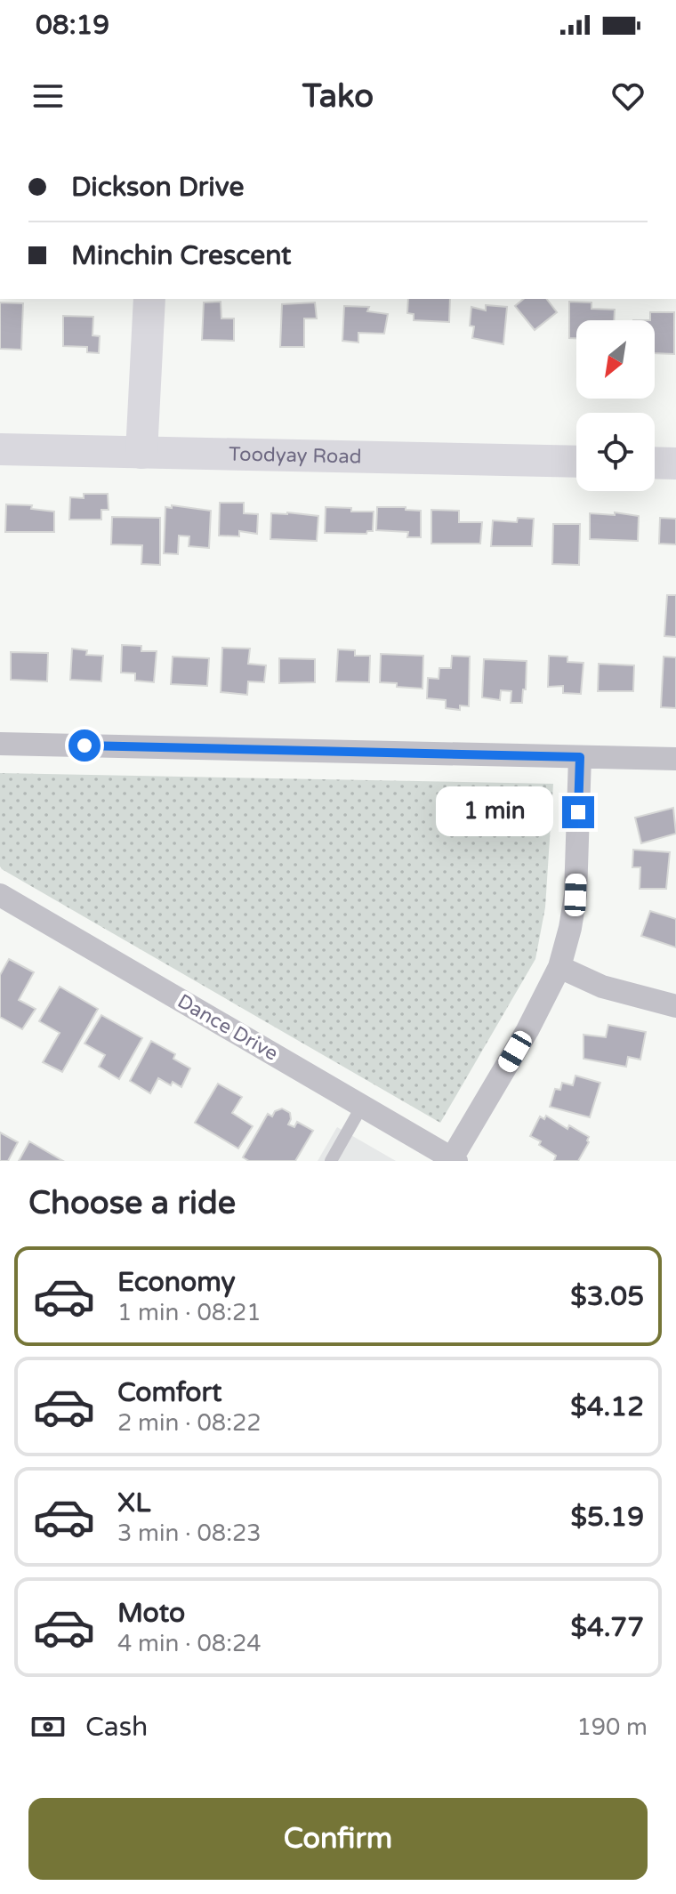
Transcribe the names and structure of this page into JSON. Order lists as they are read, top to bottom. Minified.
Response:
{"streets":{"main road":["Toodyay Road"],"street":["Dance Drive"]},"north":"bottom left","page":{"status":"08:19","header":"Tako","banner":["Dickson Drive","Minchin Crescent"],"bubble":"1 min","heading":"Choose a ride","list":[{"name":"Economy","note":"1 min · 08:21","value":"$3.05"},{"name":"Comfort","note":"2 min · 08:22","value":"$4.12"},{"name":"XL","note":"3 min · 08:23","value":"$5.19"},{"name":"Moto","note":"4 min · 08:24","value":"$4.77"}],"pay":["Cash","190 m"],"buttons":"Confirm"}}
